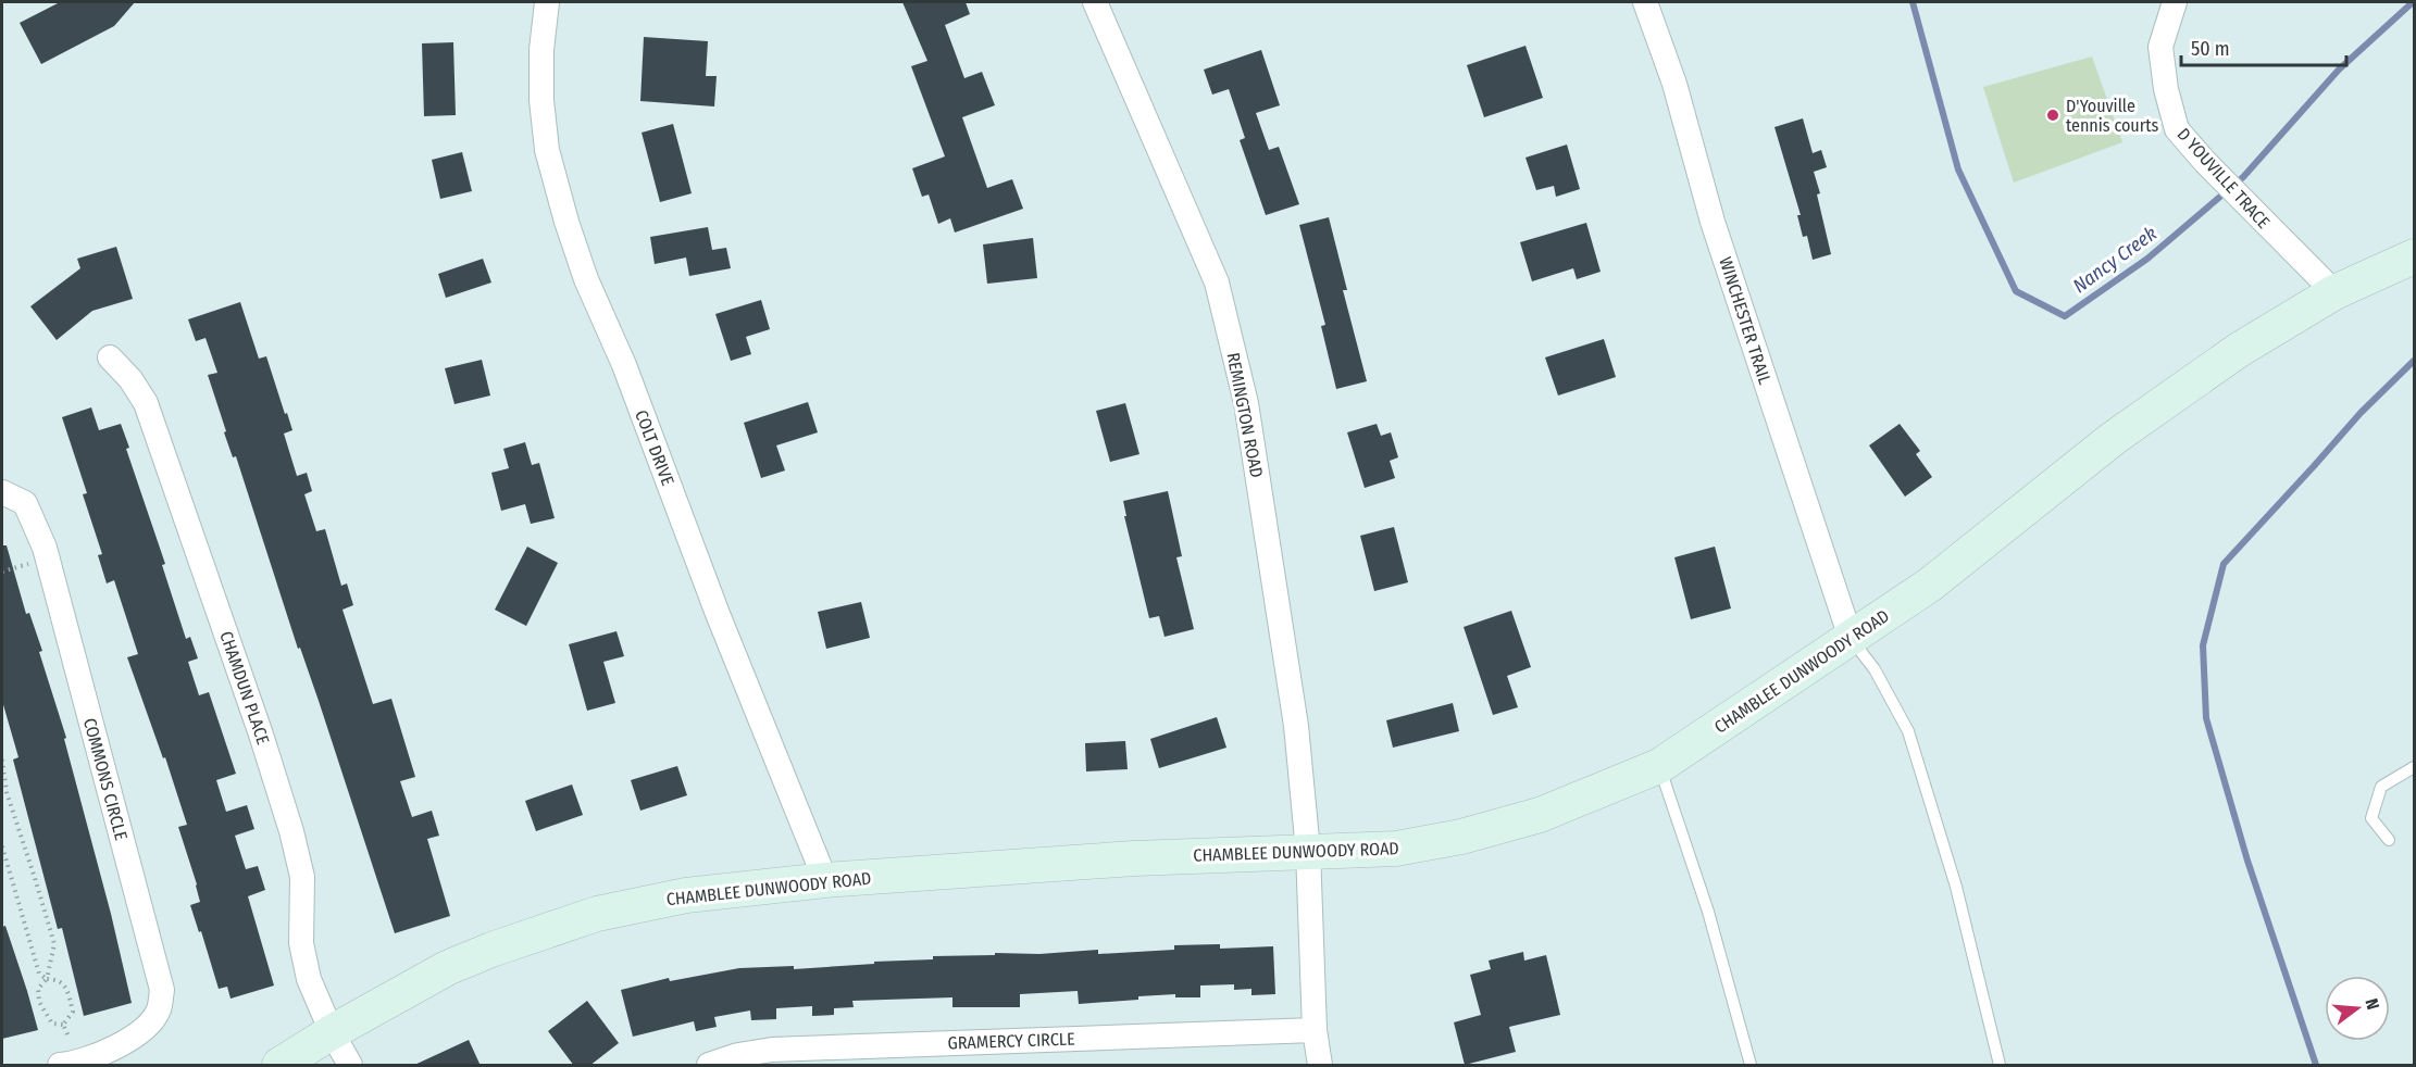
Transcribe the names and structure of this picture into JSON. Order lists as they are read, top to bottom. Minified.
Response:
{"streets":{"street":["D YOUVILLE TRACE","WINCHESTER TRAIL","REMINGTON ROAD","COLT DRIVE","CHAMBLEE DUNWOODY ROAD","CHAMDUN PLACE","COMMONS CIRCLE","GRAMERCY CIRCLE"]},"crossings":[["D YOUVILLE TRACE","CHAMBLEE DUNWOODY ROAD"],["WINCHESTER TRAIL","CHAMBLEE DUNWOODY ROAD"],["REMINGTON ROAD","CHAMBLEE DUNWOODY ROAD"],["COLT DRIVE","CHAMBLEE DUNWOODY ROAD"],["CHAMBLEE DUNWOODY ROAD","CHAMDUN PLACE"]],"water":["Nancy Creek"],"places":["D'Youville tennis courts"],"scale_bar":"50 m","north":"right"}
